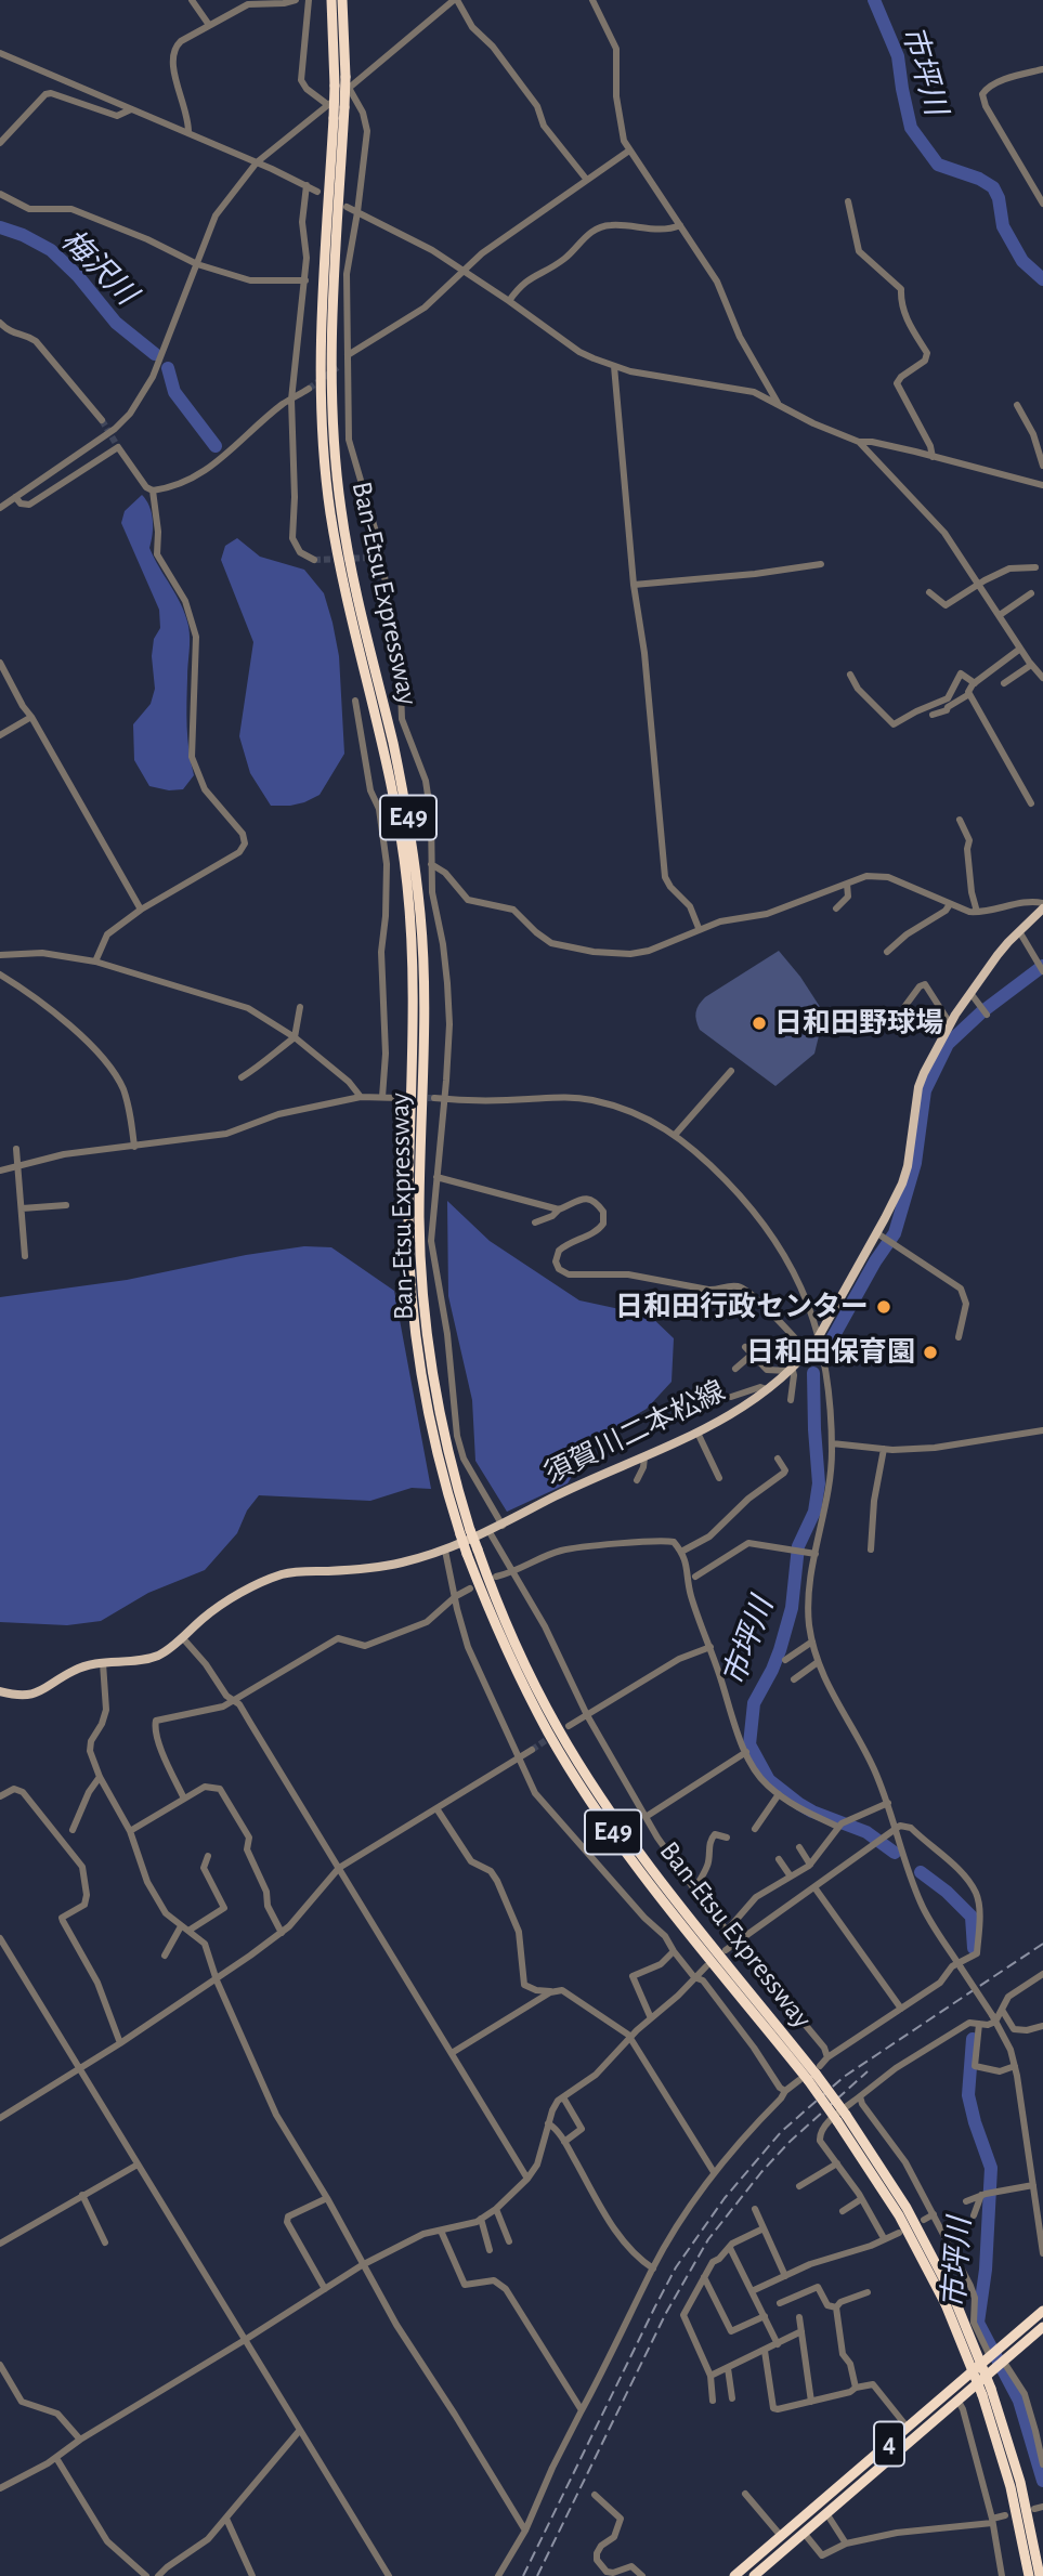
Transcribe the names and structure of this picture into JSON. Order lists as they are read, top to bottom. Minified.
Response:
{"streets":{"highway":["Ban-Etsu Expressway","E49","4"],"main road":["須賀川二本松線"]},"water":["市坪川","梅沢川"],"places":["日和田野球場","日和田行政センター","日和田保育園"]}
